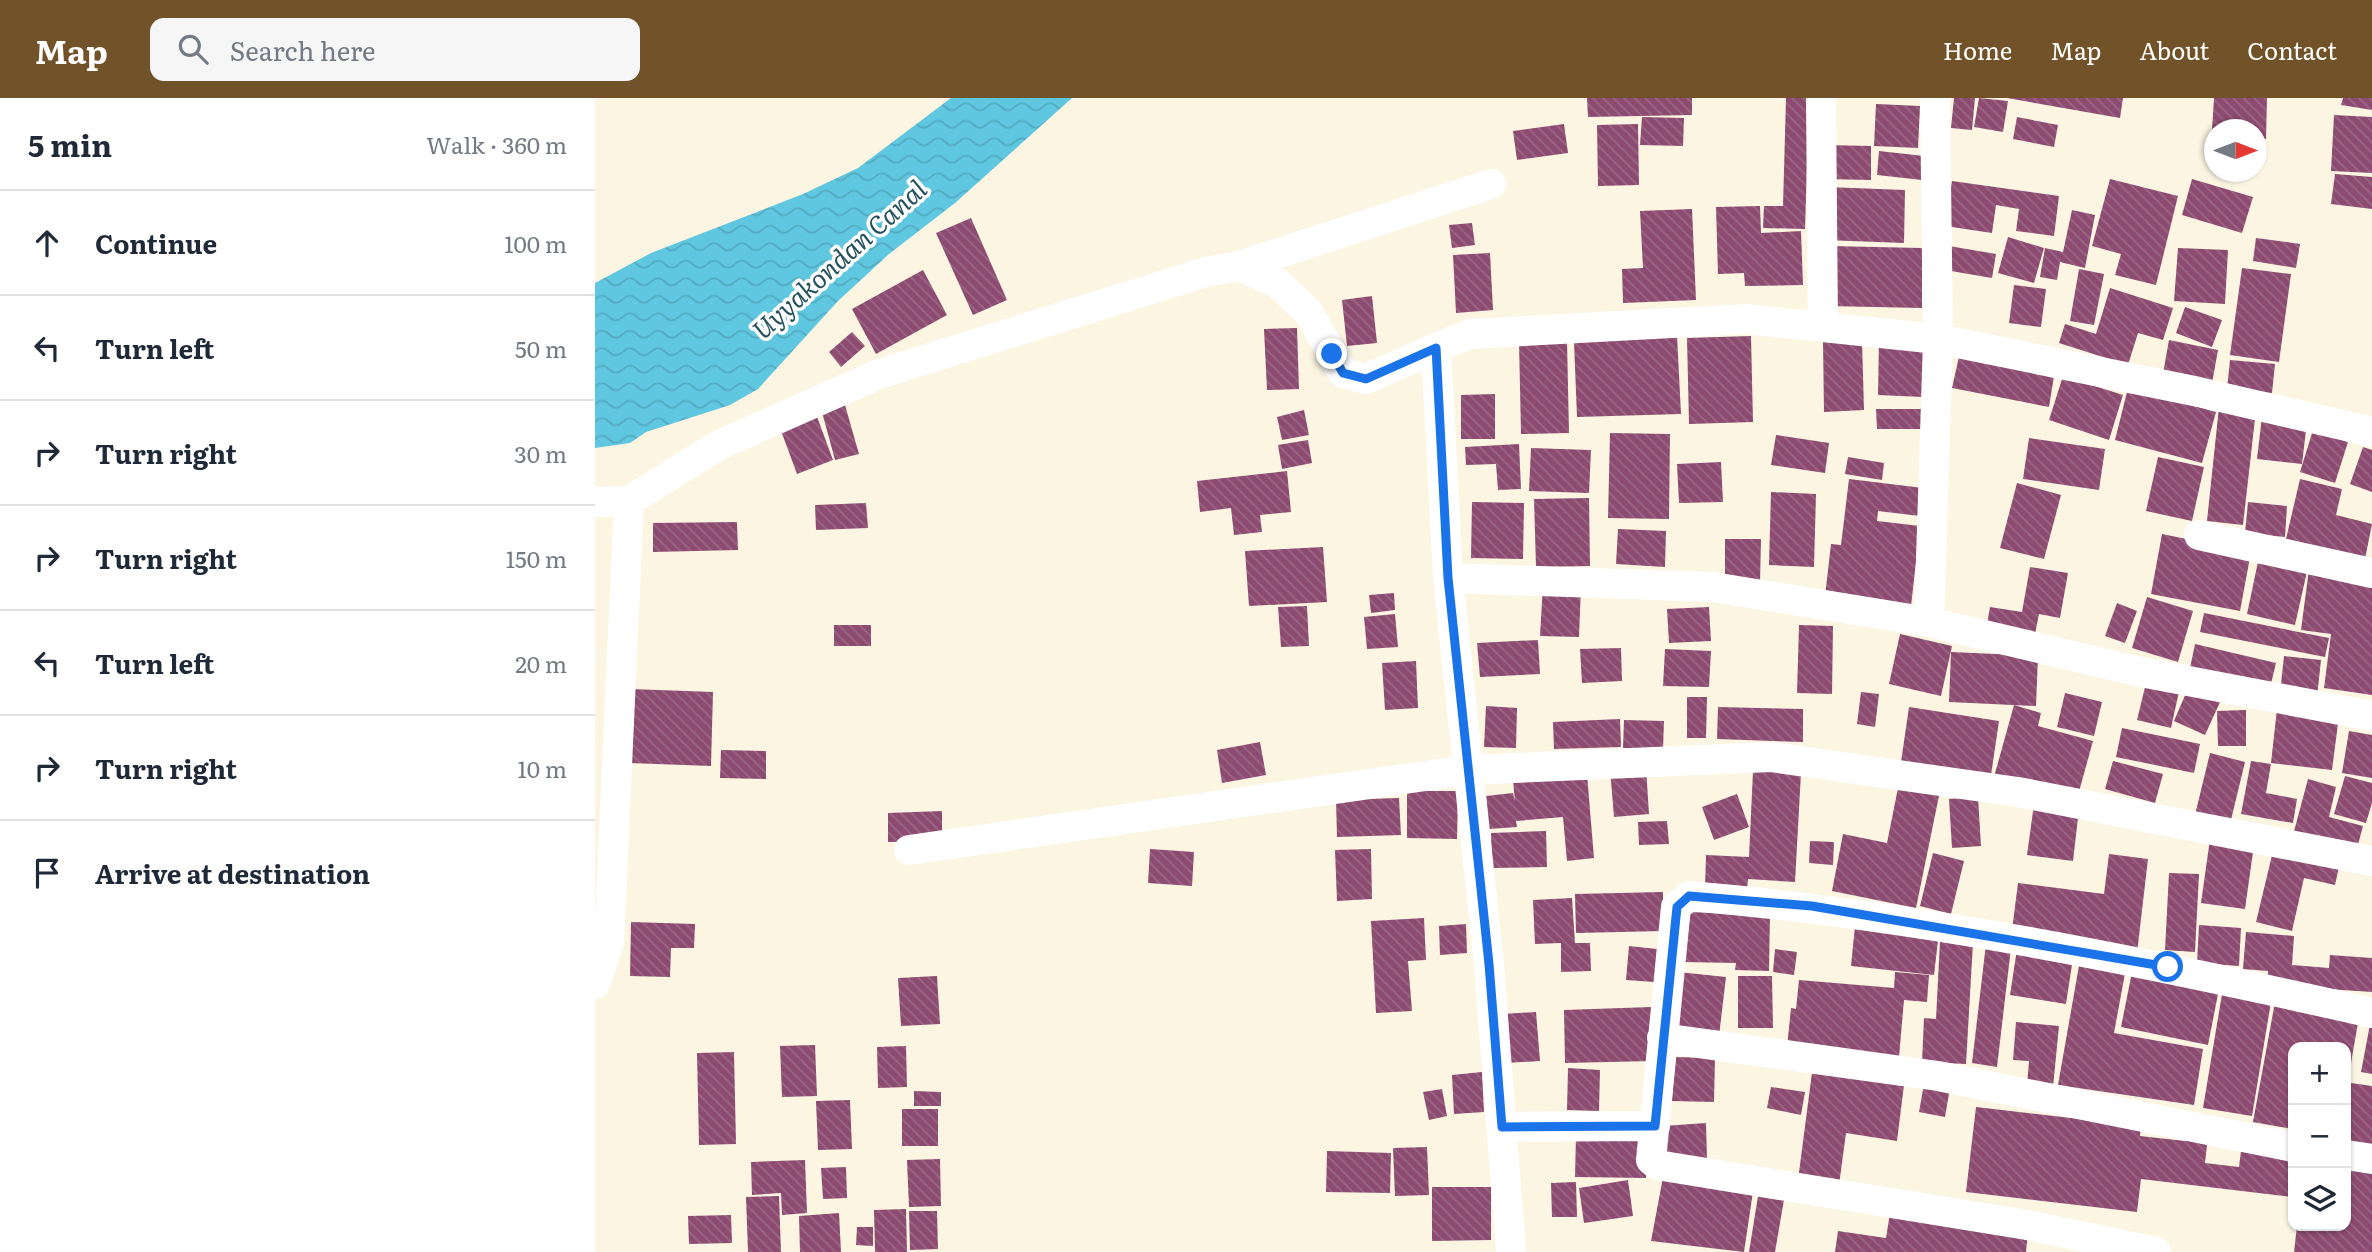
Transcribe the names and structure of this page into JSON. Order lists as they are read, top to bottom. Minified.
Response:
{"water":["Uyyakondan Canal"],"north":"right","page":{"header":"Map","search":"Search here","nav":["Home","Map","About","Contact"],"heading":["5 min","Walk · 360 m"],"list":[["Continue","100 m"],["Turn left","50 m"],["Turn right","30 m"],["Turn right","150 m"],["Turn left","20 m"],["Turn right","10 m"],"Arrive at destination"],"map_buttons":["+","−"]}}
